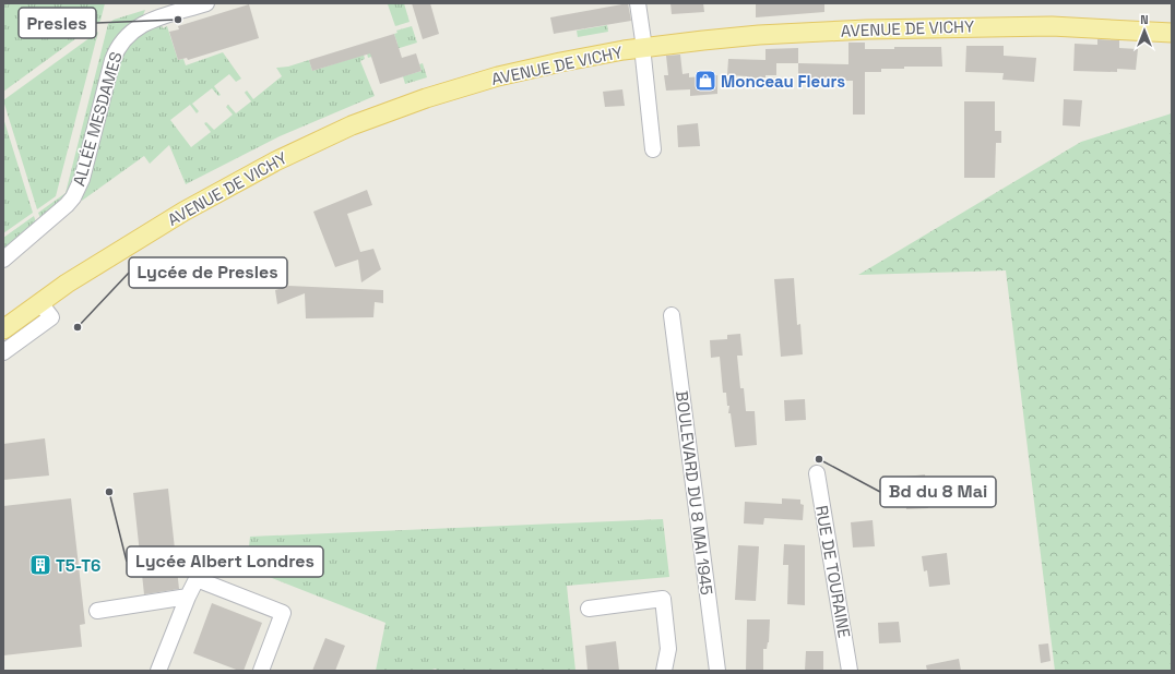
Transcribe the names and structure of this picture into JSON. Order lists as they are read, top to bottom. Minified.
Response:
{"streets":{"main road":["AVENUE DE VICHY"],"street":["ALLÉE MESDAMES","BOULEVARD DU 8 MAI 1945","RUE DE TOURAINE"]},"places":{"other":["Presles","Lycée de Presles","Bd du 8 Mai","Lycée Albert Londres"],"shop":["Monceau Fleurs"],"building":["T5-T6"]},"north":"top"}
